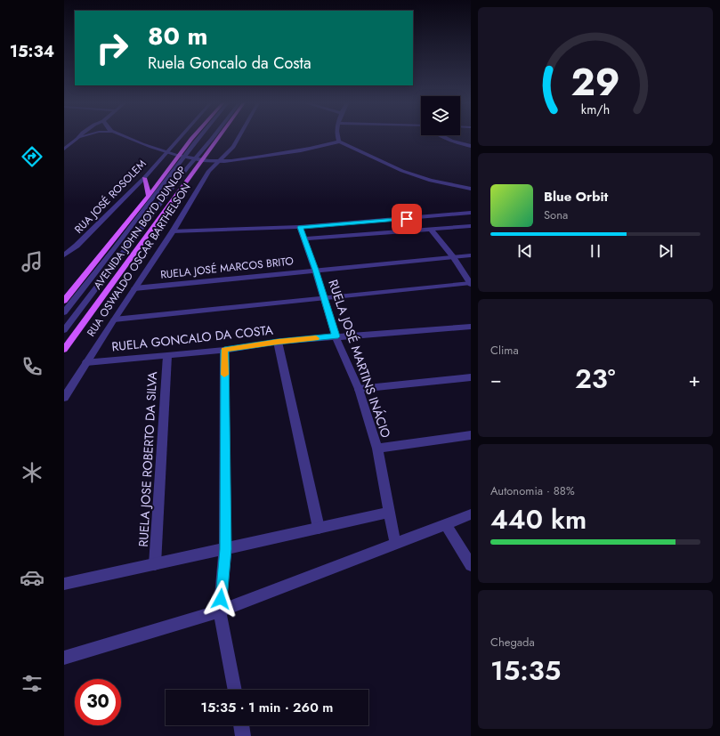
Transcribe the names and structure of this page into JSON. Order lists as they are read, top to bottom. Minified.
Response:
{"streets":{"main road":["AVENIDA JOHN BOYD DUNLOP"],"street":["RUA JOSÉ ROSOLEM","RUA OSWALDO OSCAR BARTHELSON","RUELA JOSÉ MARCOS BRITO","RUELA GONCALO DA COSTA","RUELA JOSÉ MARTINS INÁCIO","RUELA JOSE ROBERTO DA SILVA"]},"crossings":[["RUA OSWALDO OSCAR BARTHELSON","RUELA JOSÉ MARCOS BRITO"],["RUA OSWALDO OSCAR BARTHELSON","RUELA GONCALO DA COSTA"],["RUELA JOSÉ MARCOS BRITO","RUELA JOSÉ MARTINS INÁCIO"],["RUELA GONCALO DA COSTA","RUELA JOSÉ MARTINS INÁCIO"],["RUELA GONCALO DA COSTA","RUELA JOSE ROBERTO DA SILVA"]],"page":{"tabs":"15:34","turn":["80 m","Ruela Goncalo da Costa"],"song":["Blue Orbit","Sona"],"tile":["Clima",["Autonomia · 88%","440 km"],["Chegada","15:35"]],"heat":["−","23°","+"],"limit":"30","trip":"15:35 · 1 min · 260 m","gauge":["29","km/h"]}}
